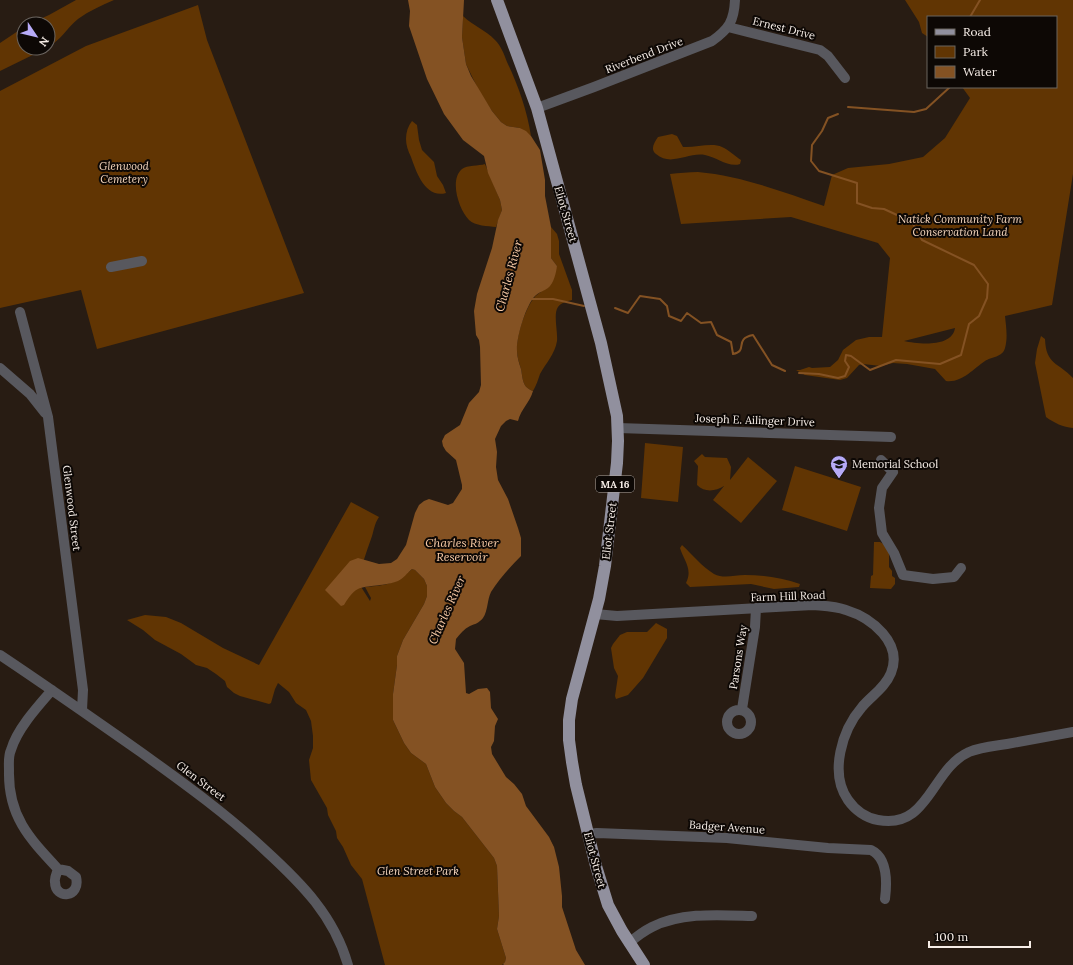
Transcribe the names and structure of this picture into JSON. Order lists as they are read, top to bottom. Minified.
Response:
{"streets":{"main road":["Eliot Street","MA 16"],"street":["Ernest Drive","Riverbend Drive","Joseph E. Ailinger Drive","Glenwood Street","Farm Hill Road","Parsons Way","Glen Street","Badger Avenue"]},"crossings":[["Ernest Drive","Riverbend Drive"],["Riverbend Drive","Eliot Street"],["Eliot Street","Joseph E. Ailinger Drive"],["Eliot Street","Farm Hill Road"],["Eliot Street","Badger Avenue"],["Glenwood Street","Glen Street"],["Farm Hill Road","Parsons Way"]],"water":["Charles River","Charles River Reservoir"],"parks":["Glenwood Cemetery","Natick Community Farm Conservation Land","Glen Street Park"],"places":{"school or university":["Memorial School"]},"legend":["Road","Park","Water"],"scale_bar":"100 m","north":"bottom right"}
